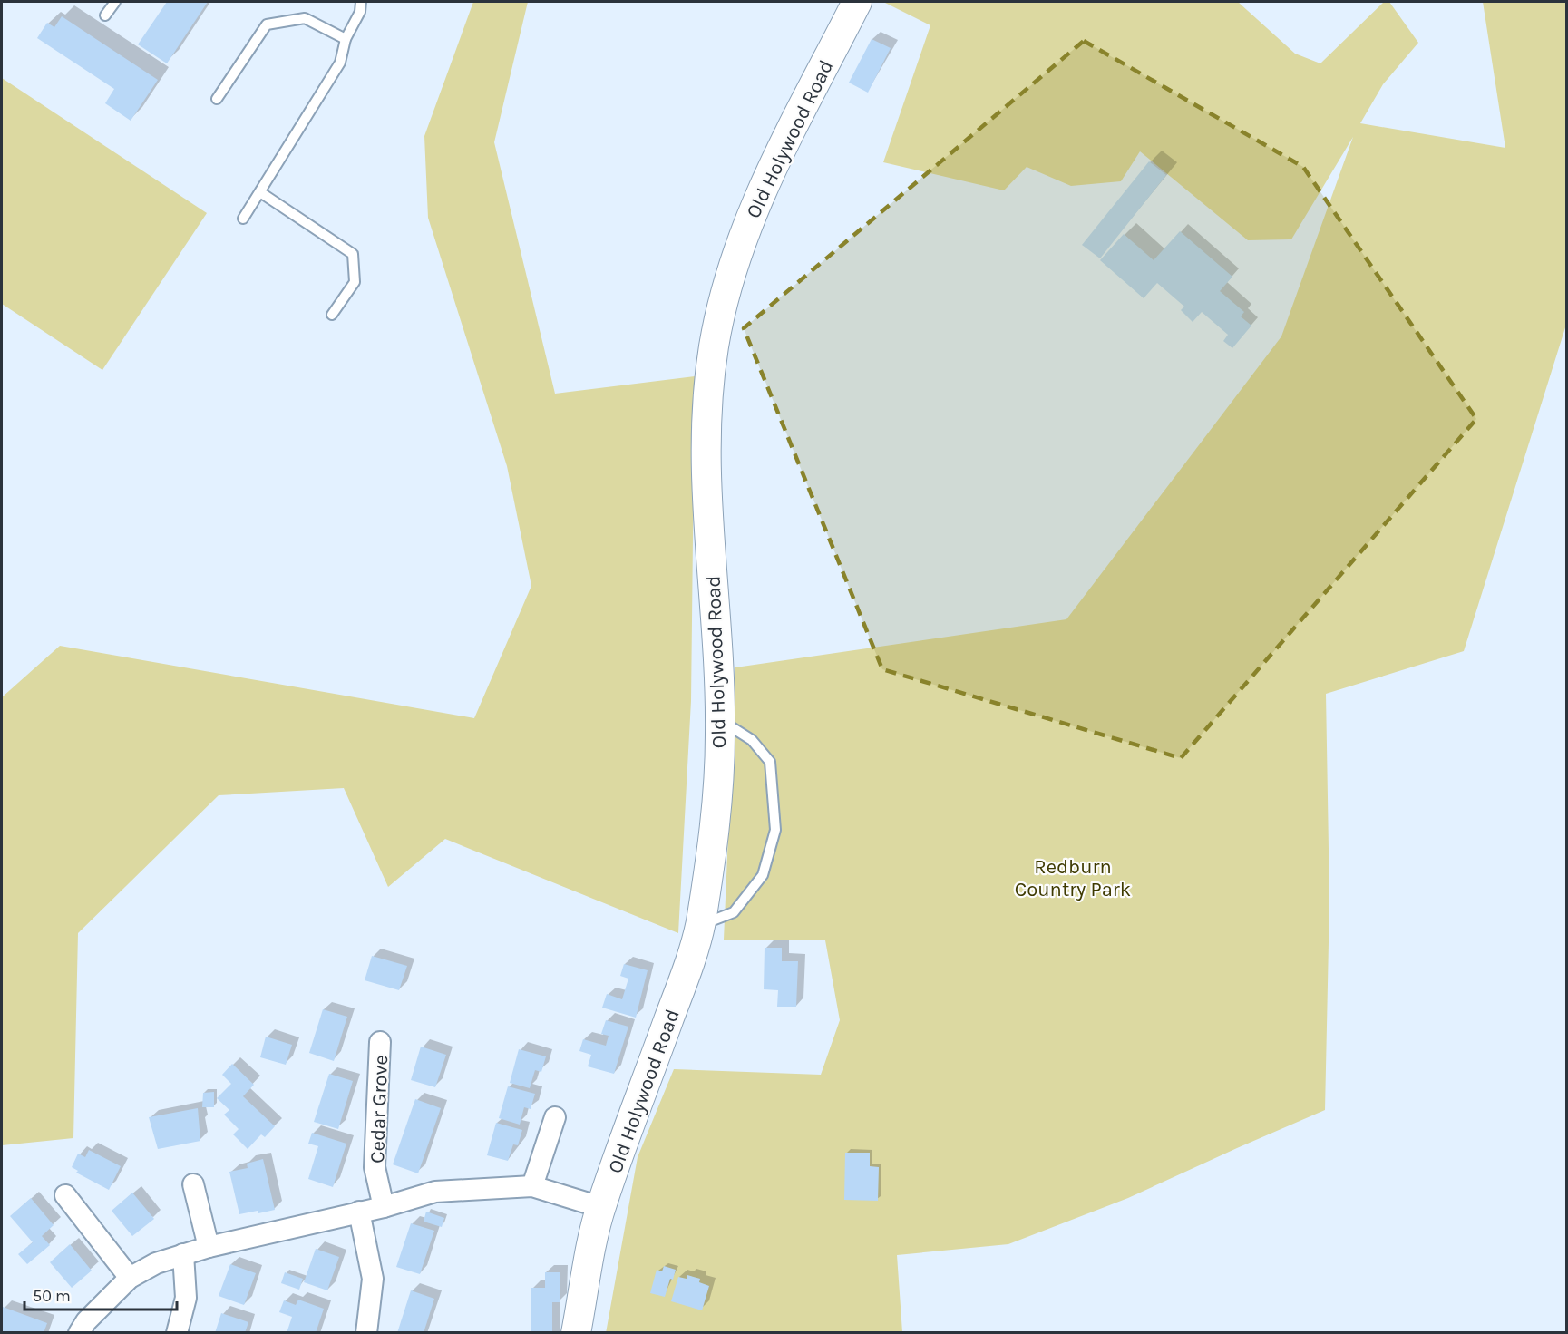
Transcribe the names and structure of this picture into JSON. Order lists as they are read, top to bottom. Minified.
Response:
{"streets":{"street":["Old Holywood Road","Cedar Grove"]},"parks":["Redburn Country Park"],"scale_bar":"50 m"}
